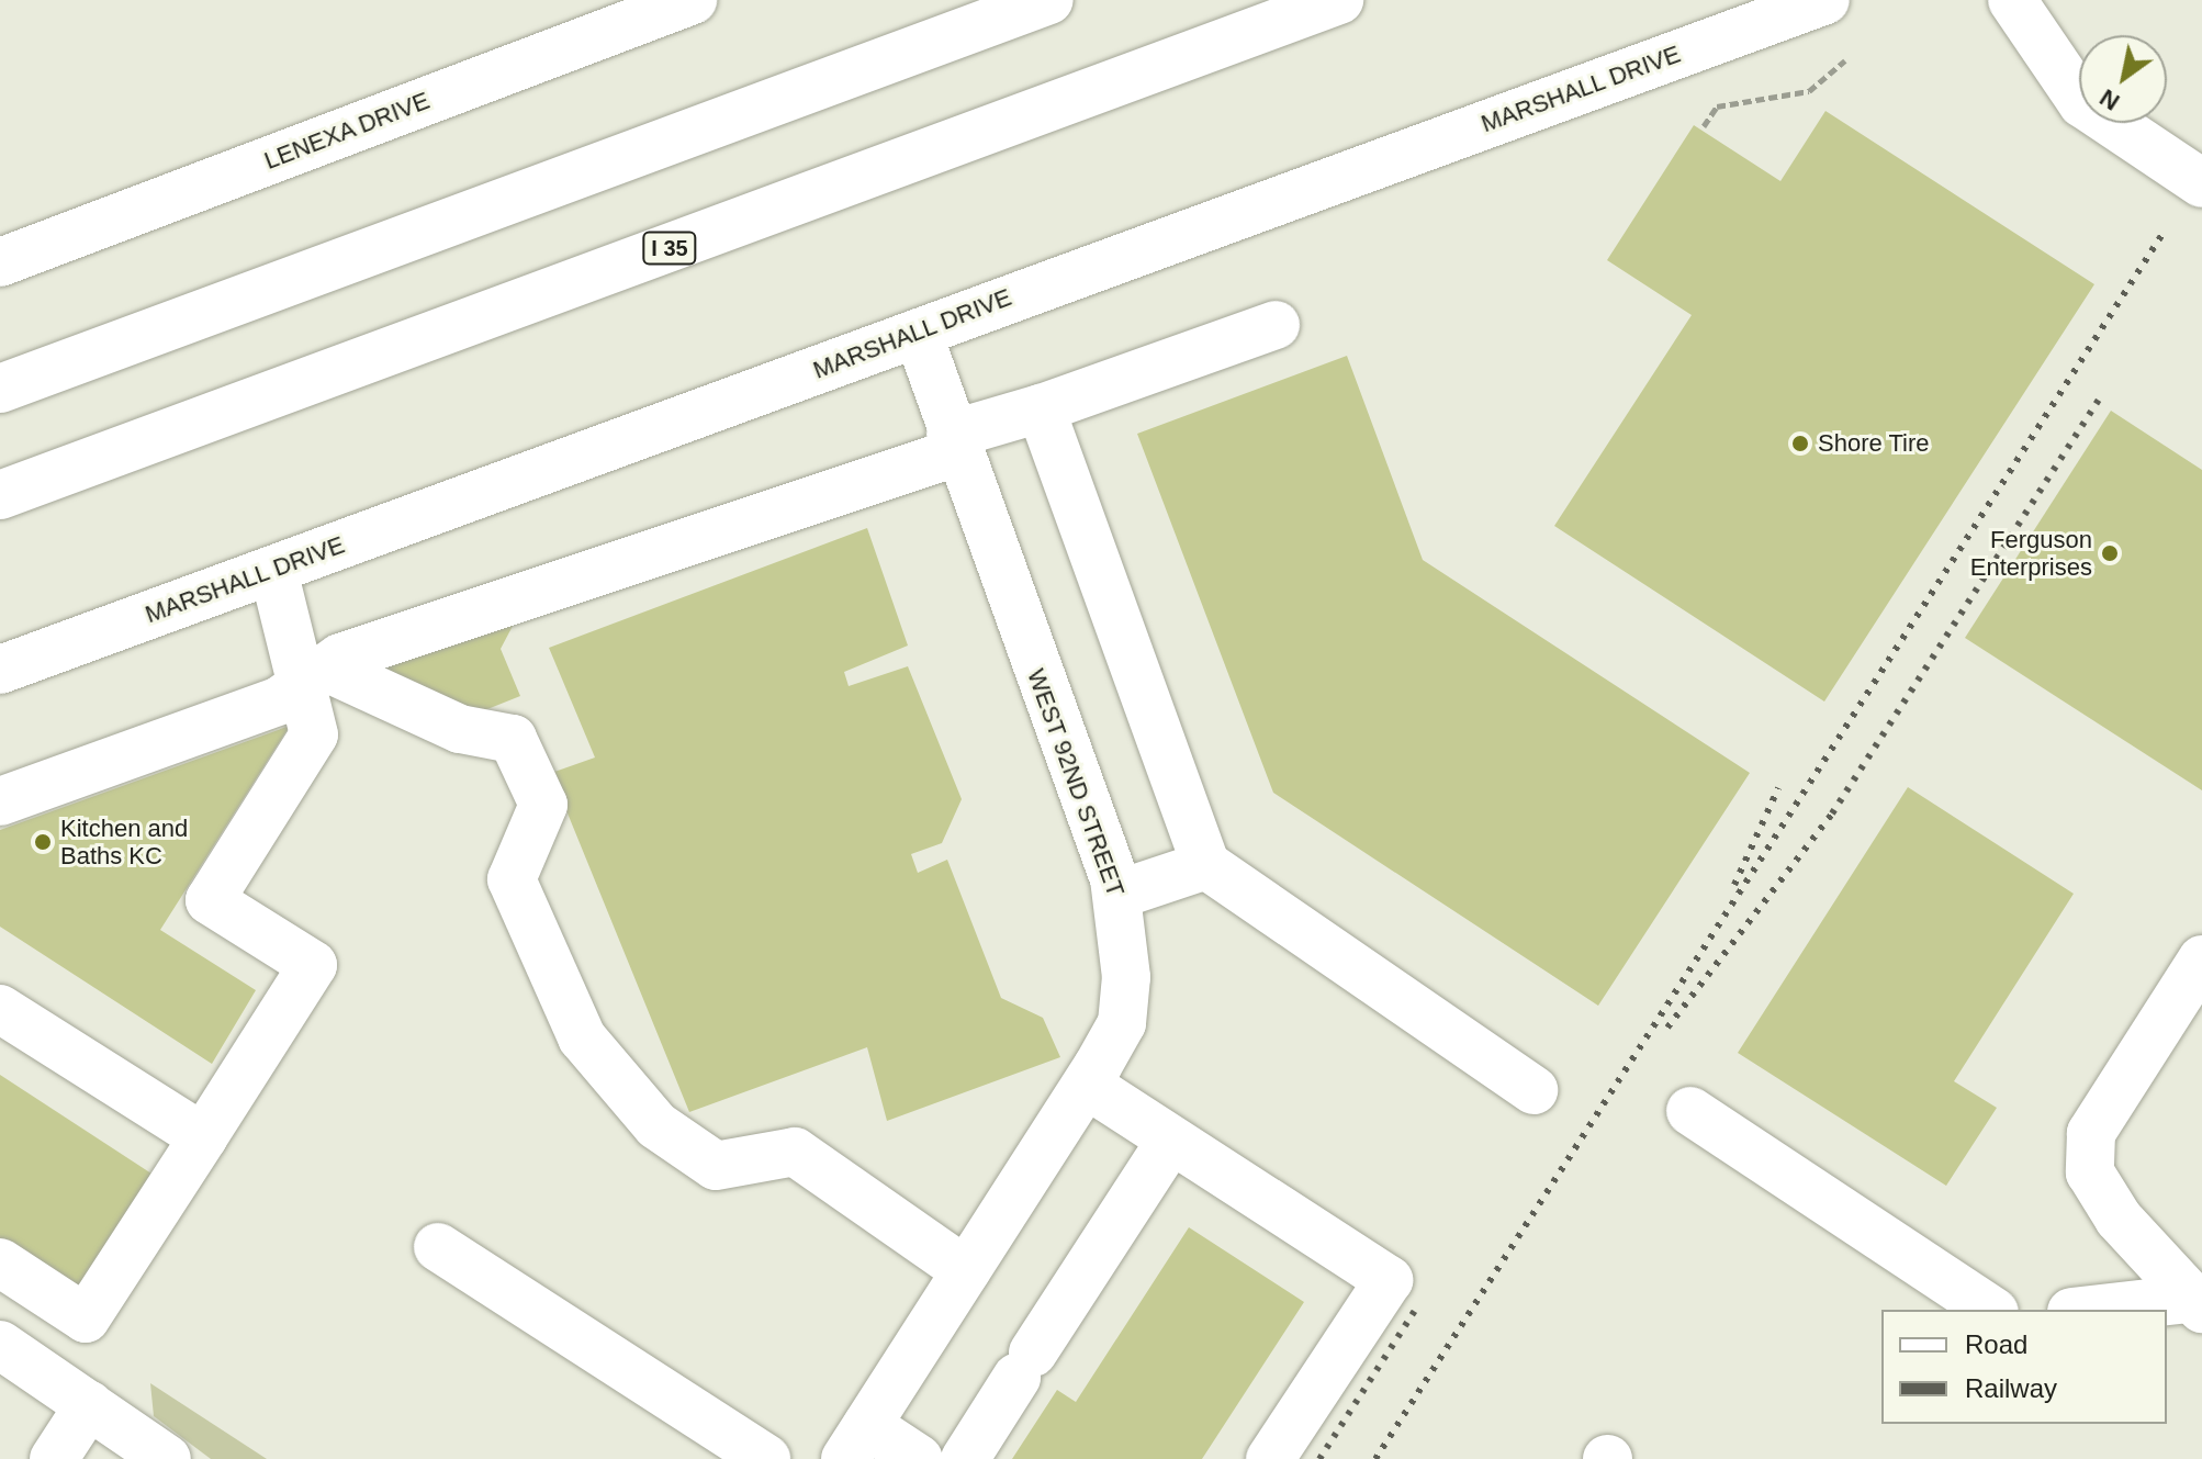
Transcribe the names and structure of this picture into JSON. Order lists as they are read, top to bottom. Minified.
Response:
{"streets":{"main road":["MARSHALL DRIVE","LENEXA DRIVE","I 35","WEST 92ND STREET"]},"crossings":[["MARSHALL DRIVE","WEST 92ND STREET"]],"places":["Shore Tire","Ferguson Enterprises","Kitchen and Baths KC"],"legend":["Road","Railway"],"north":"bottom left"}
